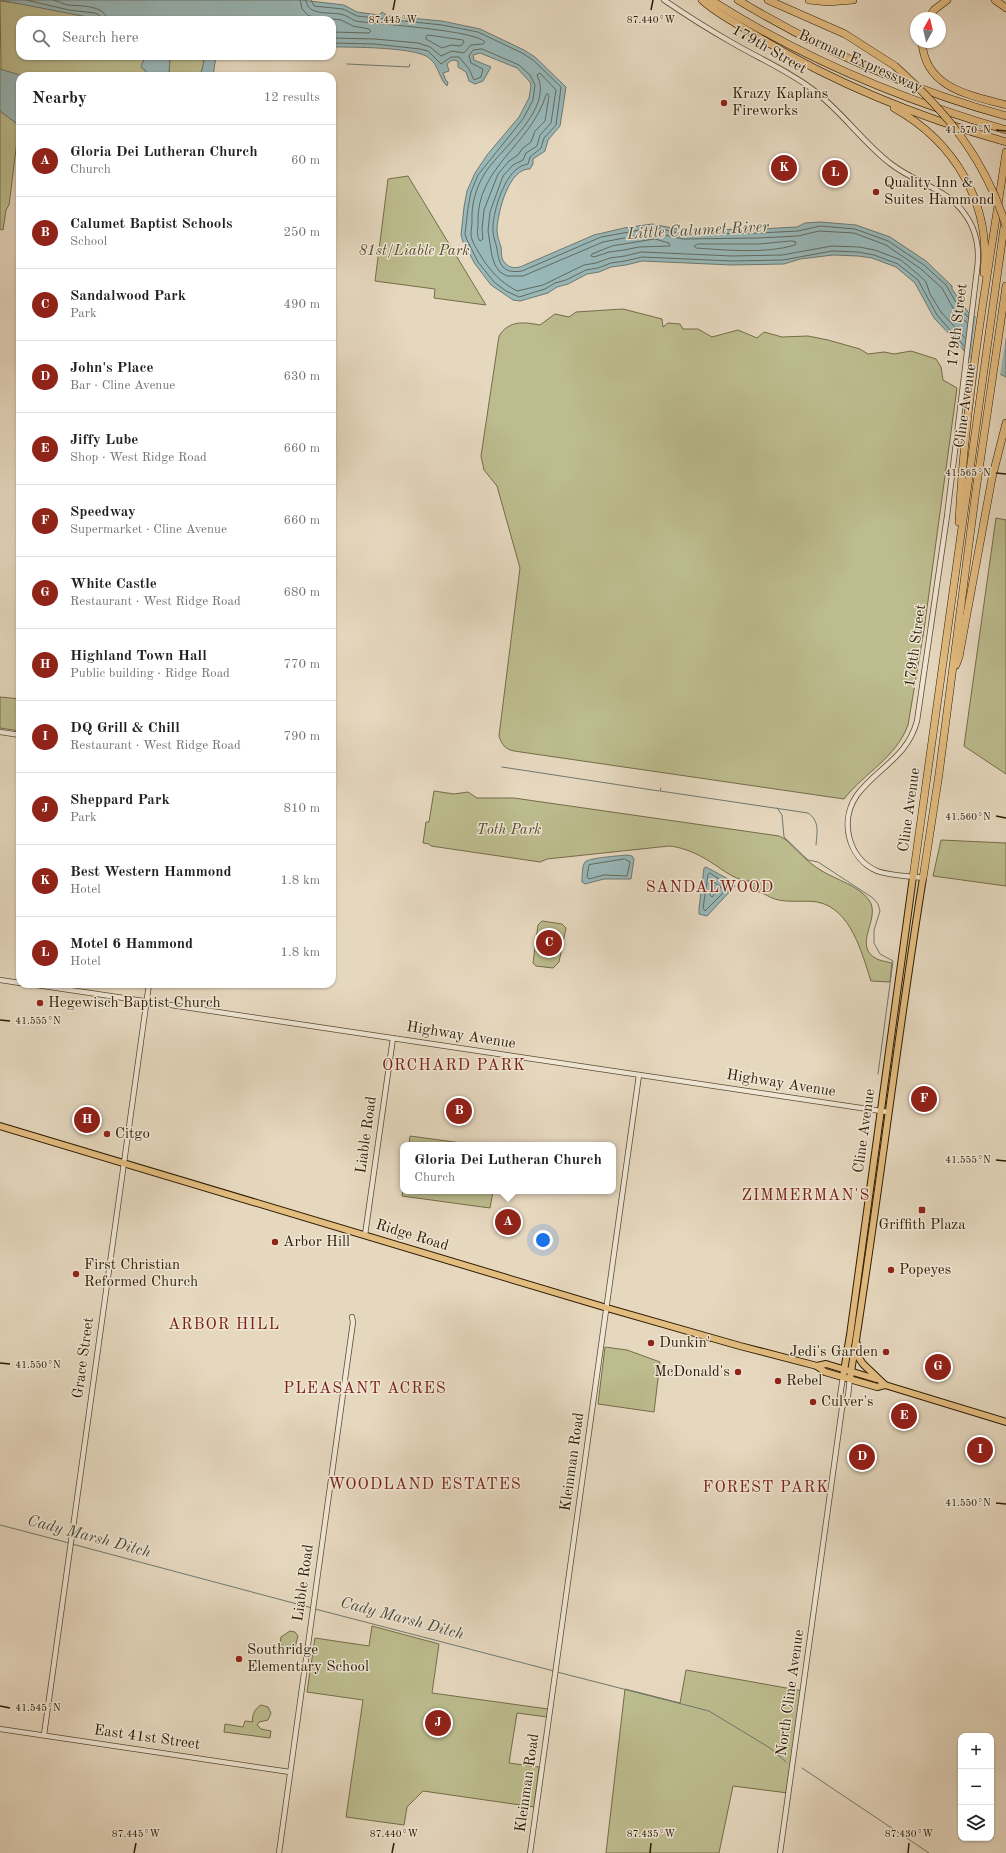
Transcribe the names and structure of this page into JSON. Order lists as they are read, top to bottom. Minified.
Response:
{"streets":{"highway":["Borman Expressway","Cline Avenue"],"main road":["Ridge Road"],"street":["179th Street","Highway Avenue","Liable Road","Grace Street","Kleinman Road","North Cline Avenue","East 41st Street"]},"crossings":[["179th Street","Cline Avenue"],["Cline Avenue","Highway Avenue"],["Cline Avenue","Ridge Road"],["Cline Avenue","North Cline Avenue"],["Highway Avenue","Liable Road"],["Highway Avenue","Grace Street"],["Highway Avenue","Kleinman Road"],["Liable Road","Ridge Road"],["Liable Road","East 41st Street"],["Ridge Road","Grace Street"],["Ridge Road","Kleinman Road"],["Grace Street","East 41st Street"]],"districts":["SANDALWOOD","ORCHARD PARK","ZIMMERMAN'S","ARBOR HILL","PLEASANT ACRES","WOODLAND ESTATES","FOREST PARK"],"water":["Little Calumet River","Cady Marsh Ditch"],"parks":["81st/Liable Park","Toth Park"],"places":{"other":["Krazy Kaplans Fireworks","Quality Inn & Suites Hammond","Hegewisch Baptist Church","Citgo","Arbor Hill","Popeyes","First Christian Reformed Church","Dunkin'","Jedi's Garden","McDonald's","Rebel","Culver's","Southridge Elementary School"],"transit":["Griffith Plaza"]},"north":"top","page":{"search":"Search here","heading":["Nearby","12 results"],"list":[{"mark":"A","name":"Gloria Dei Lutheran Church","note":"Church","value":"60 m"},{"mark":"B","name":"Calumet Baptist Schools","note":"School","value":"250 m"},{"mark":"C","name":"Sandalwood Park","note":"Park","value":"490 m"},{"mark":"D","name":"John's Place","note":"Bar · Cline Avenue","value":"630 m"},{"mark":"E","name":"Jiffy Lube","note":"Shop · West Ridge Road","value":"660 m"},{"mark":"F","name":"Speedway","note":"Supermarket · Cline Avenue","value":"660 m"},{"mark":"G","name":"White Castle","note":"Restaurant · West Ridge Road","value":"680 m"},{"mark":"H","name":"Highland Town Hall","note":"Public building · Ridge Road","value":"770 m"},{"mark":"I","name":"DQ Grill & Chill","note":"Restaurant · West Ridge Road","value":"790 m"},{"mark":"J","name":"Sheppard Park","note":"Park","value":"810 m"},{"mark":"K","name":"Best Western Hammond","note":"Hotel","value":"1.8 km"},{"mark":"L","name":"Motel 6 Hammond","note":"Hotel","value":"1.8 km"}],"pins":["K","L","C","F","B","H","A","G","E","I","D","J"],"popup":["Gloria Dei Lutheran Church","Church"],"map_buttons":["+","−"]},"coordinates":["87.445°W","87.440°W","41.570°N","41.565°N","41.560°N","41.555°N","41.550°N","41.545°N","87.435°W","87.430°W"]}
